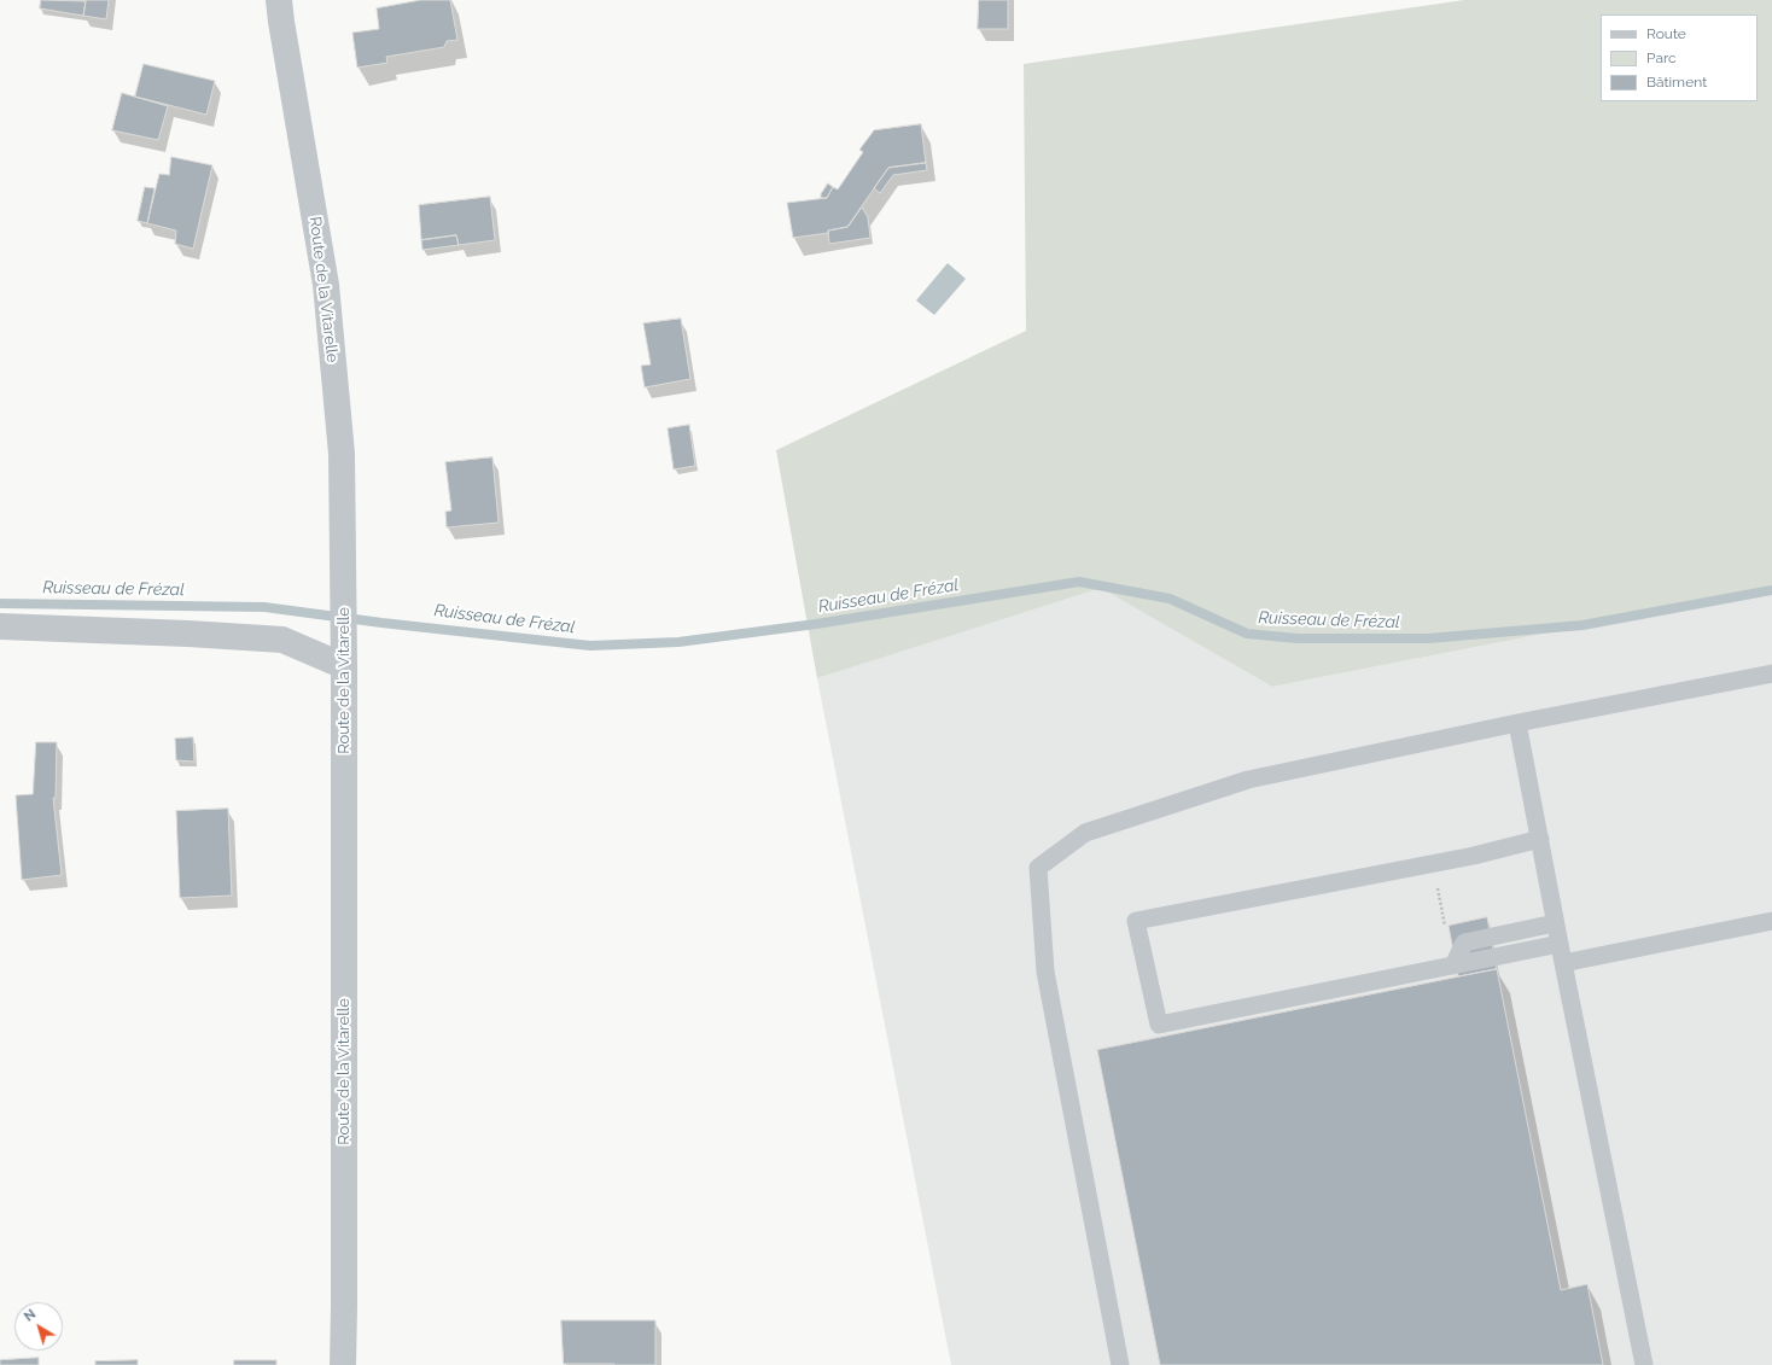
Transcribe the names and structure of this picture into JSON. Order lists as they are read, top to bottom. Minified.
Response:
{"streets":{"street":["Route de la Vitarelle"]},"water":["Ruisseau de Frézal"],"legend":["Route","Parc","Bâtiment"],"north":"top left"}
